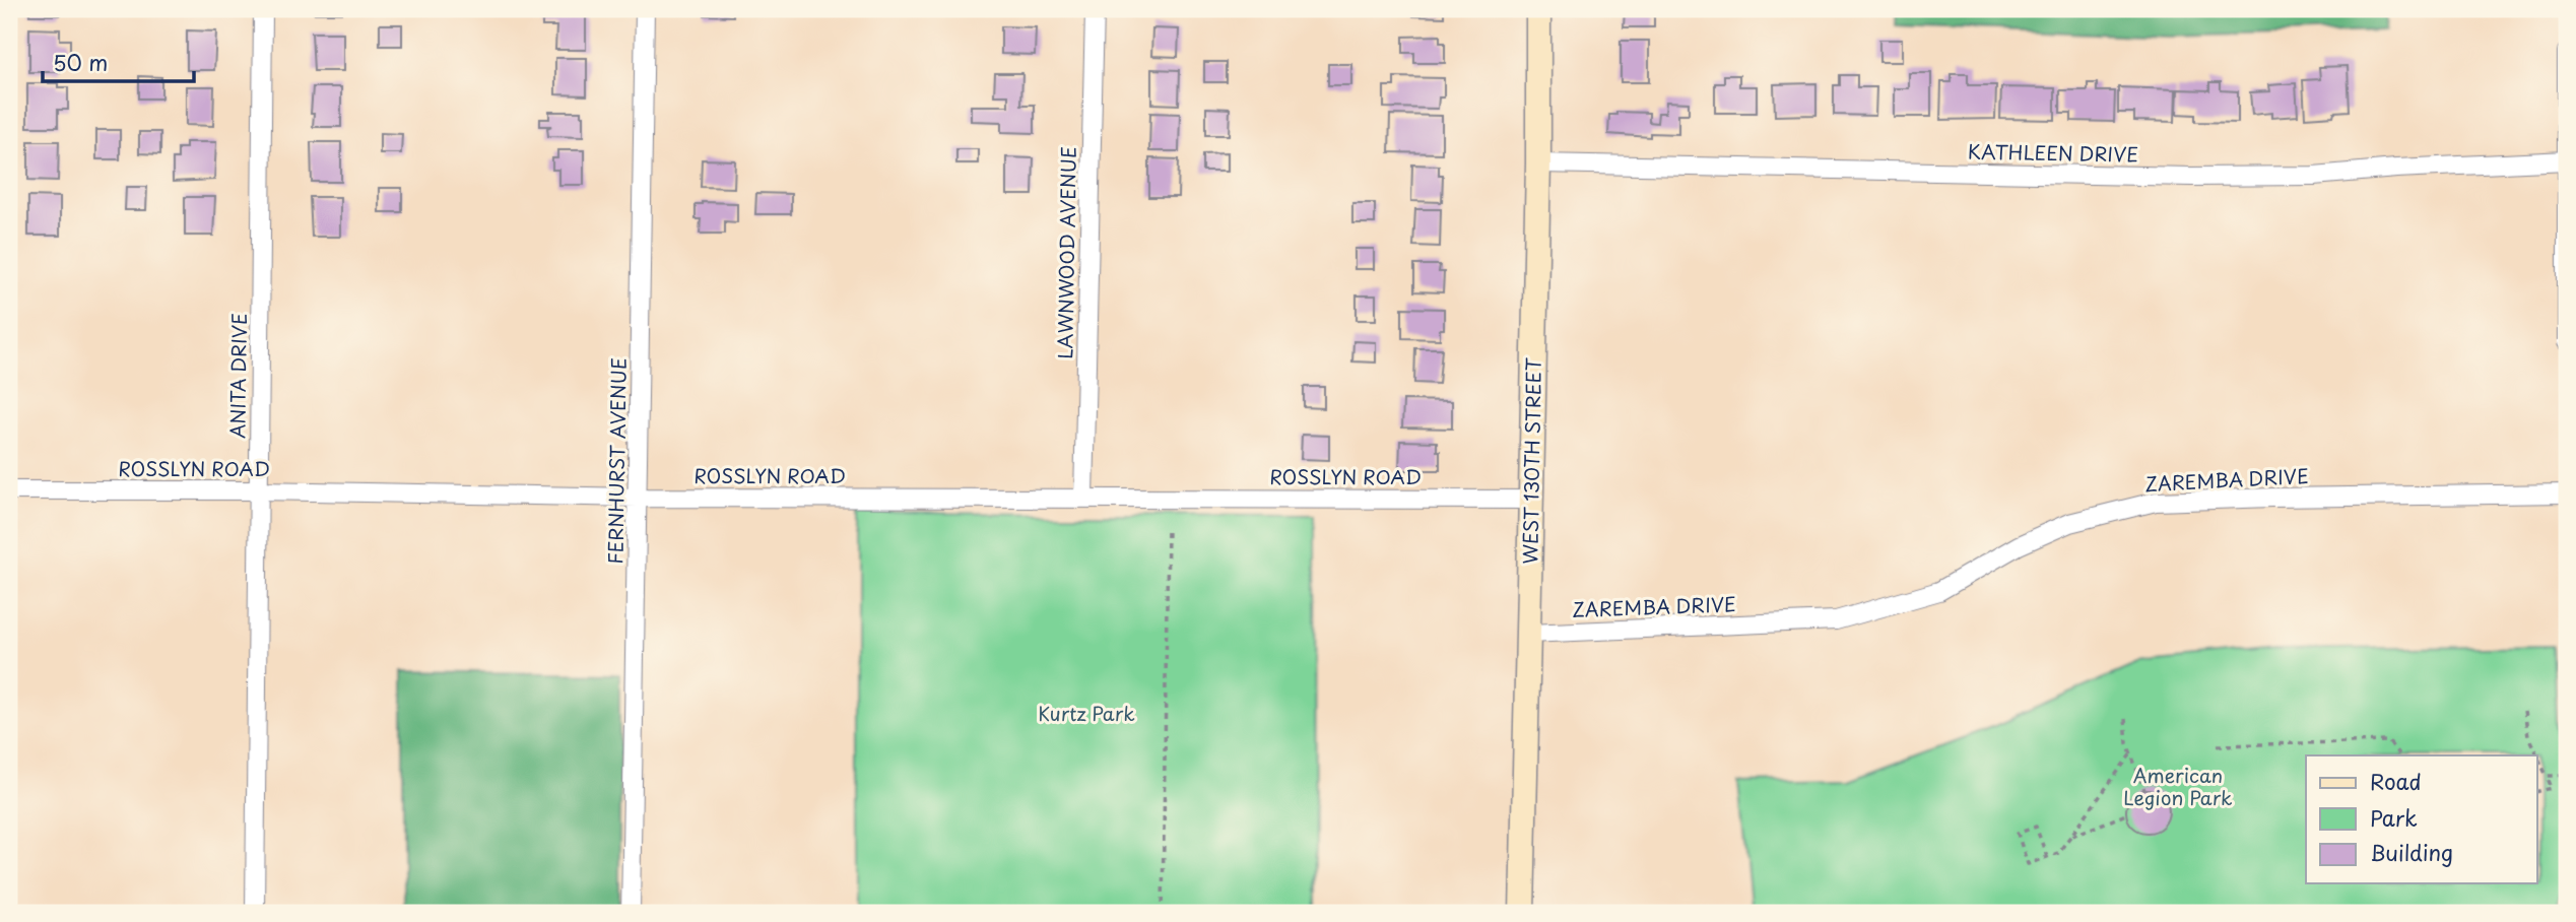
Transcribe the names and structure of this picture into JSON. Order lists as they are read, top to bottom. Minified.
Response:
{"streets":{"main road":["WEST 130TH STREET"],"street":["KATHLEEN DRIVE","LAWNWOOD AVENUE","ANITA DRIVE","FERNHURST AVENUE","ROSSLYN ROAD","ZAREMBA DRIVE"]},"crossings":[["KATHLEEN DRIVE","WEST 130TH STREET"],["LAWNWOOD AVENUE","ROSSLYN ROAD"],["ANITA DRIVE","ROSSLYN ROAD"],["FERNHURST AVENUE","ROSSLYN ROAD"],["WEST 130TH STREET","ROSSLYN ROAD"],["WEST 130TH STREET","ZAREMBA DRIVE"]],"parks":["Kurtz Park","American Legion Park"],"legend":["Road","Park","Building"],"scale_bar":"50 m"}
